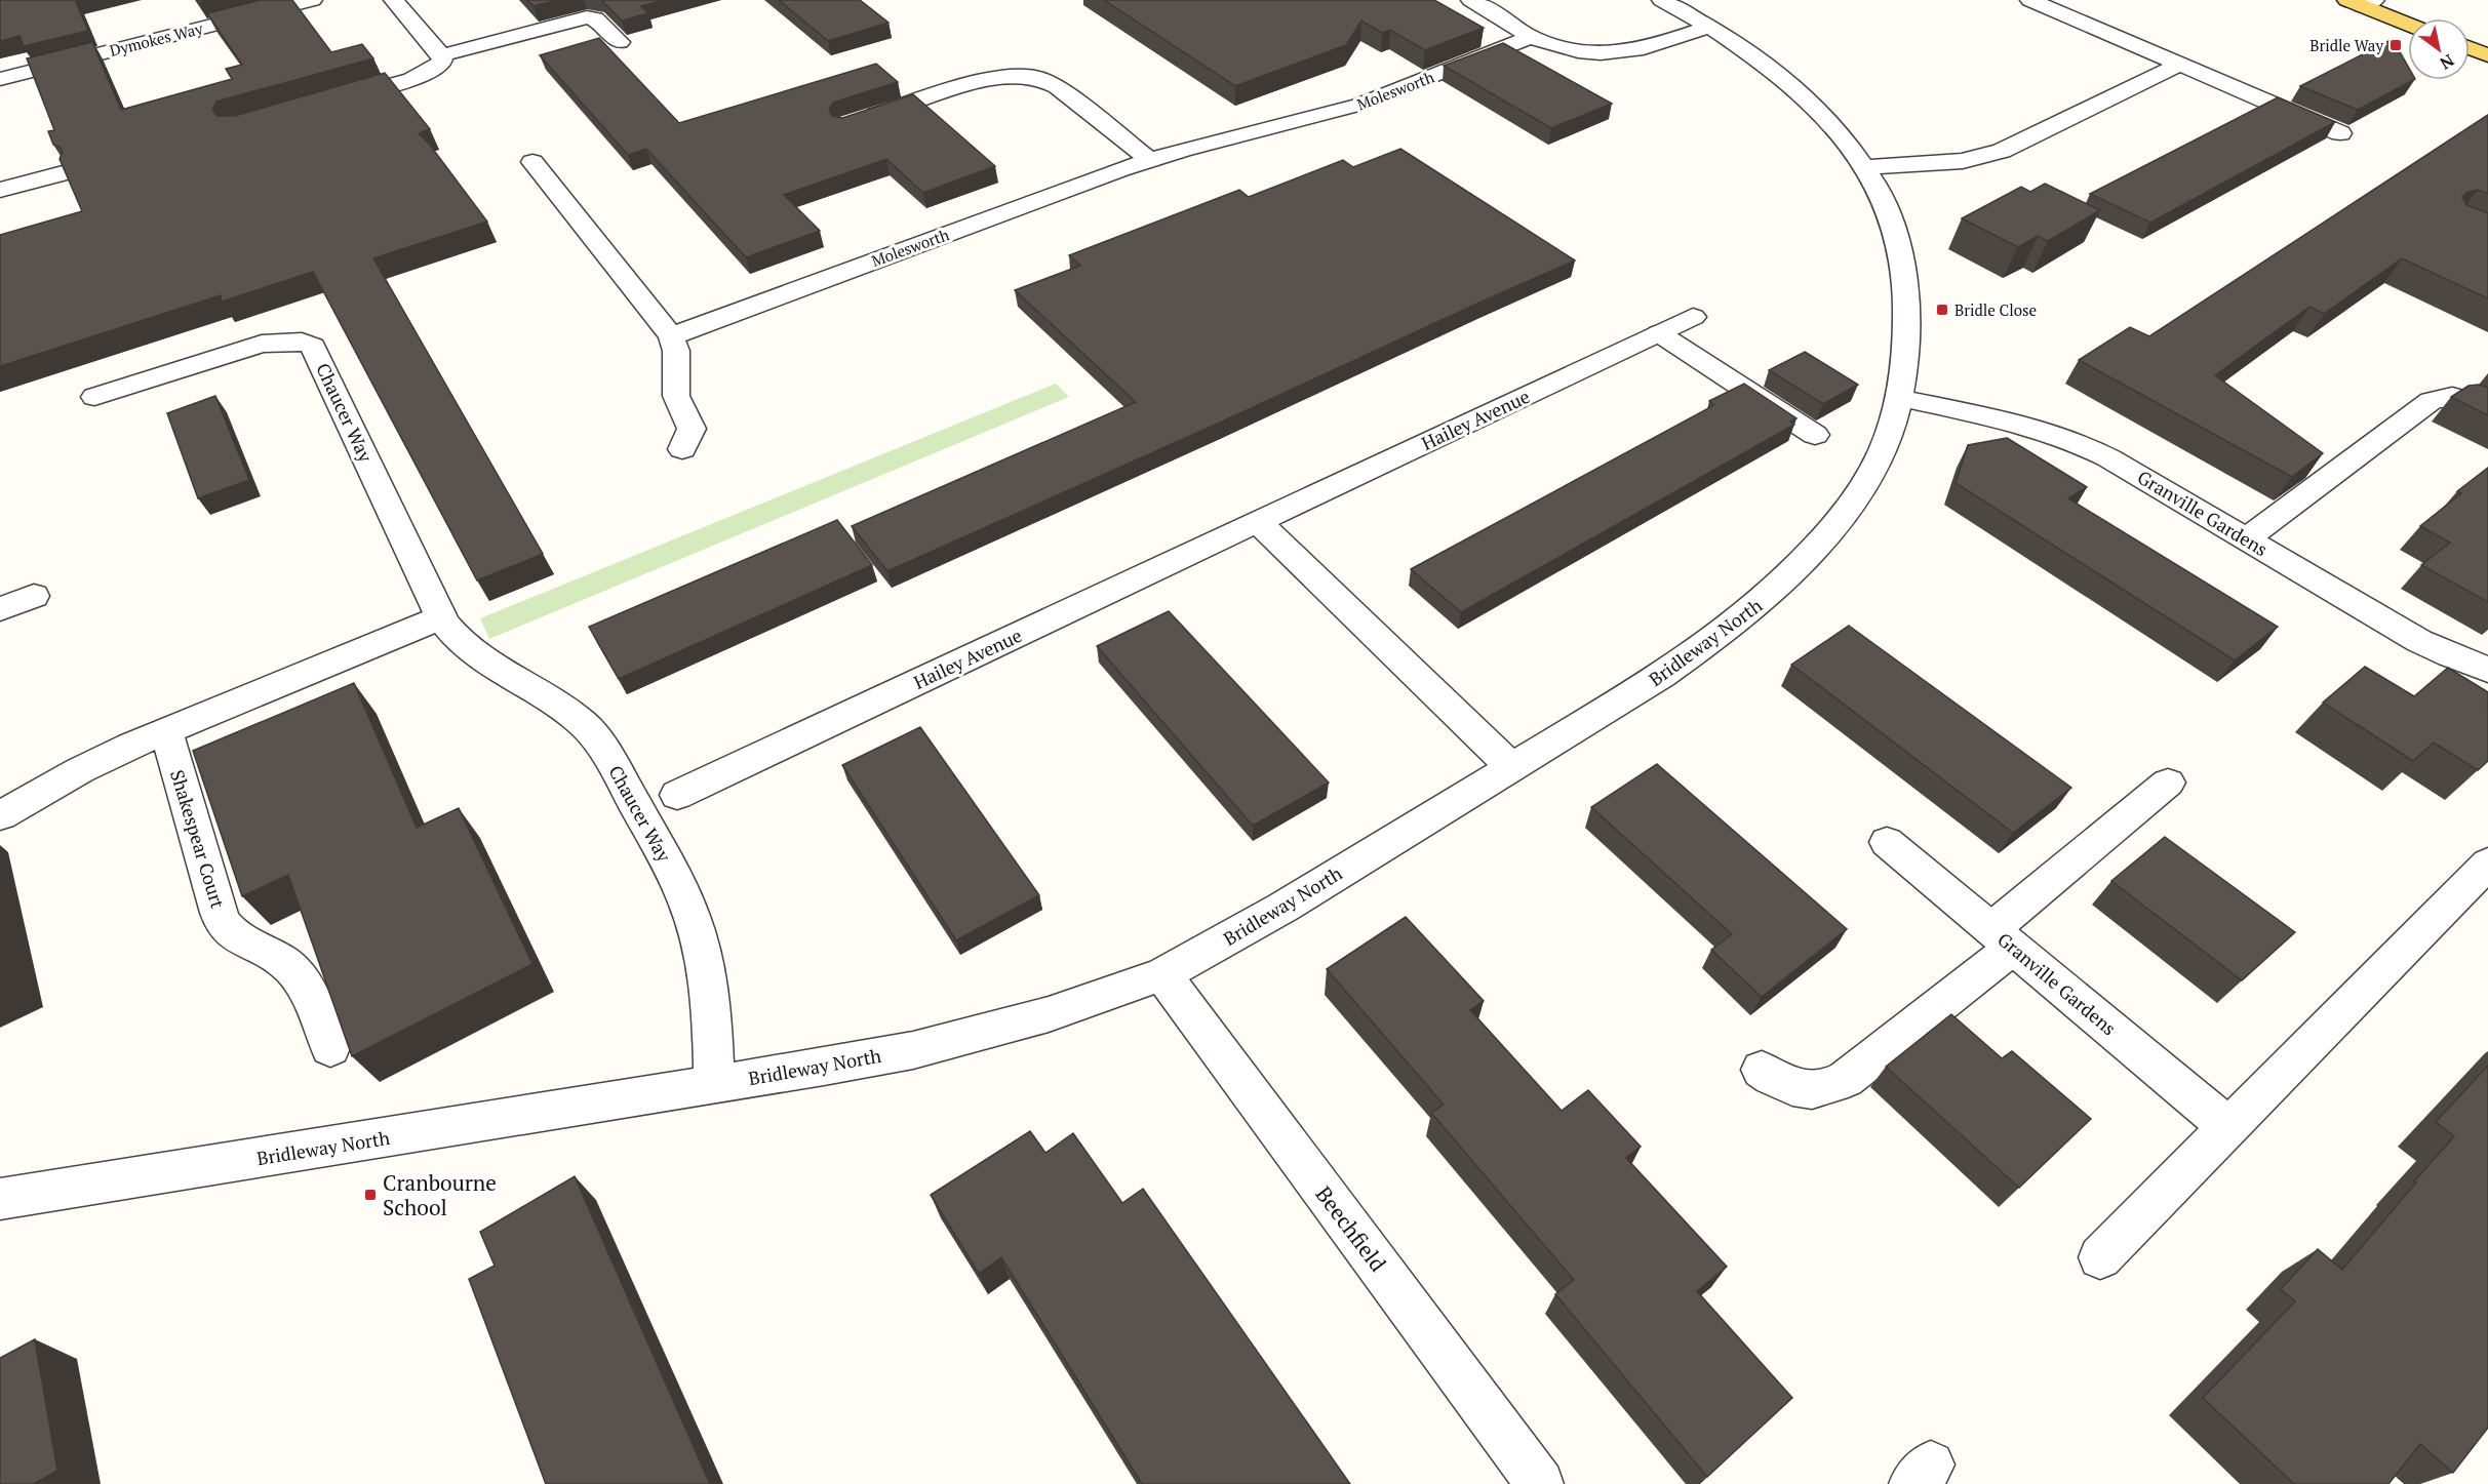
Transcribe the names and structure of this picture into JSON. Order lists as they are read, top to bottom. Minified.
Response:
{"streets":{"street":["Dymokes Way","Molesworth","Chaucer Way","Hailey Avenue","Granville Gardens","Bridleway North","Shakespear Court","Beechfield"]},"crossings":[["Chaucer Way","Bridleway North"],["Granville Gardens","Bridleway North"],["Bridleway North","Beechfield"]],"places":{"transit":["Bridle Way","Bridle Close","Cranbourne School"]},"north":"bottom right"}
